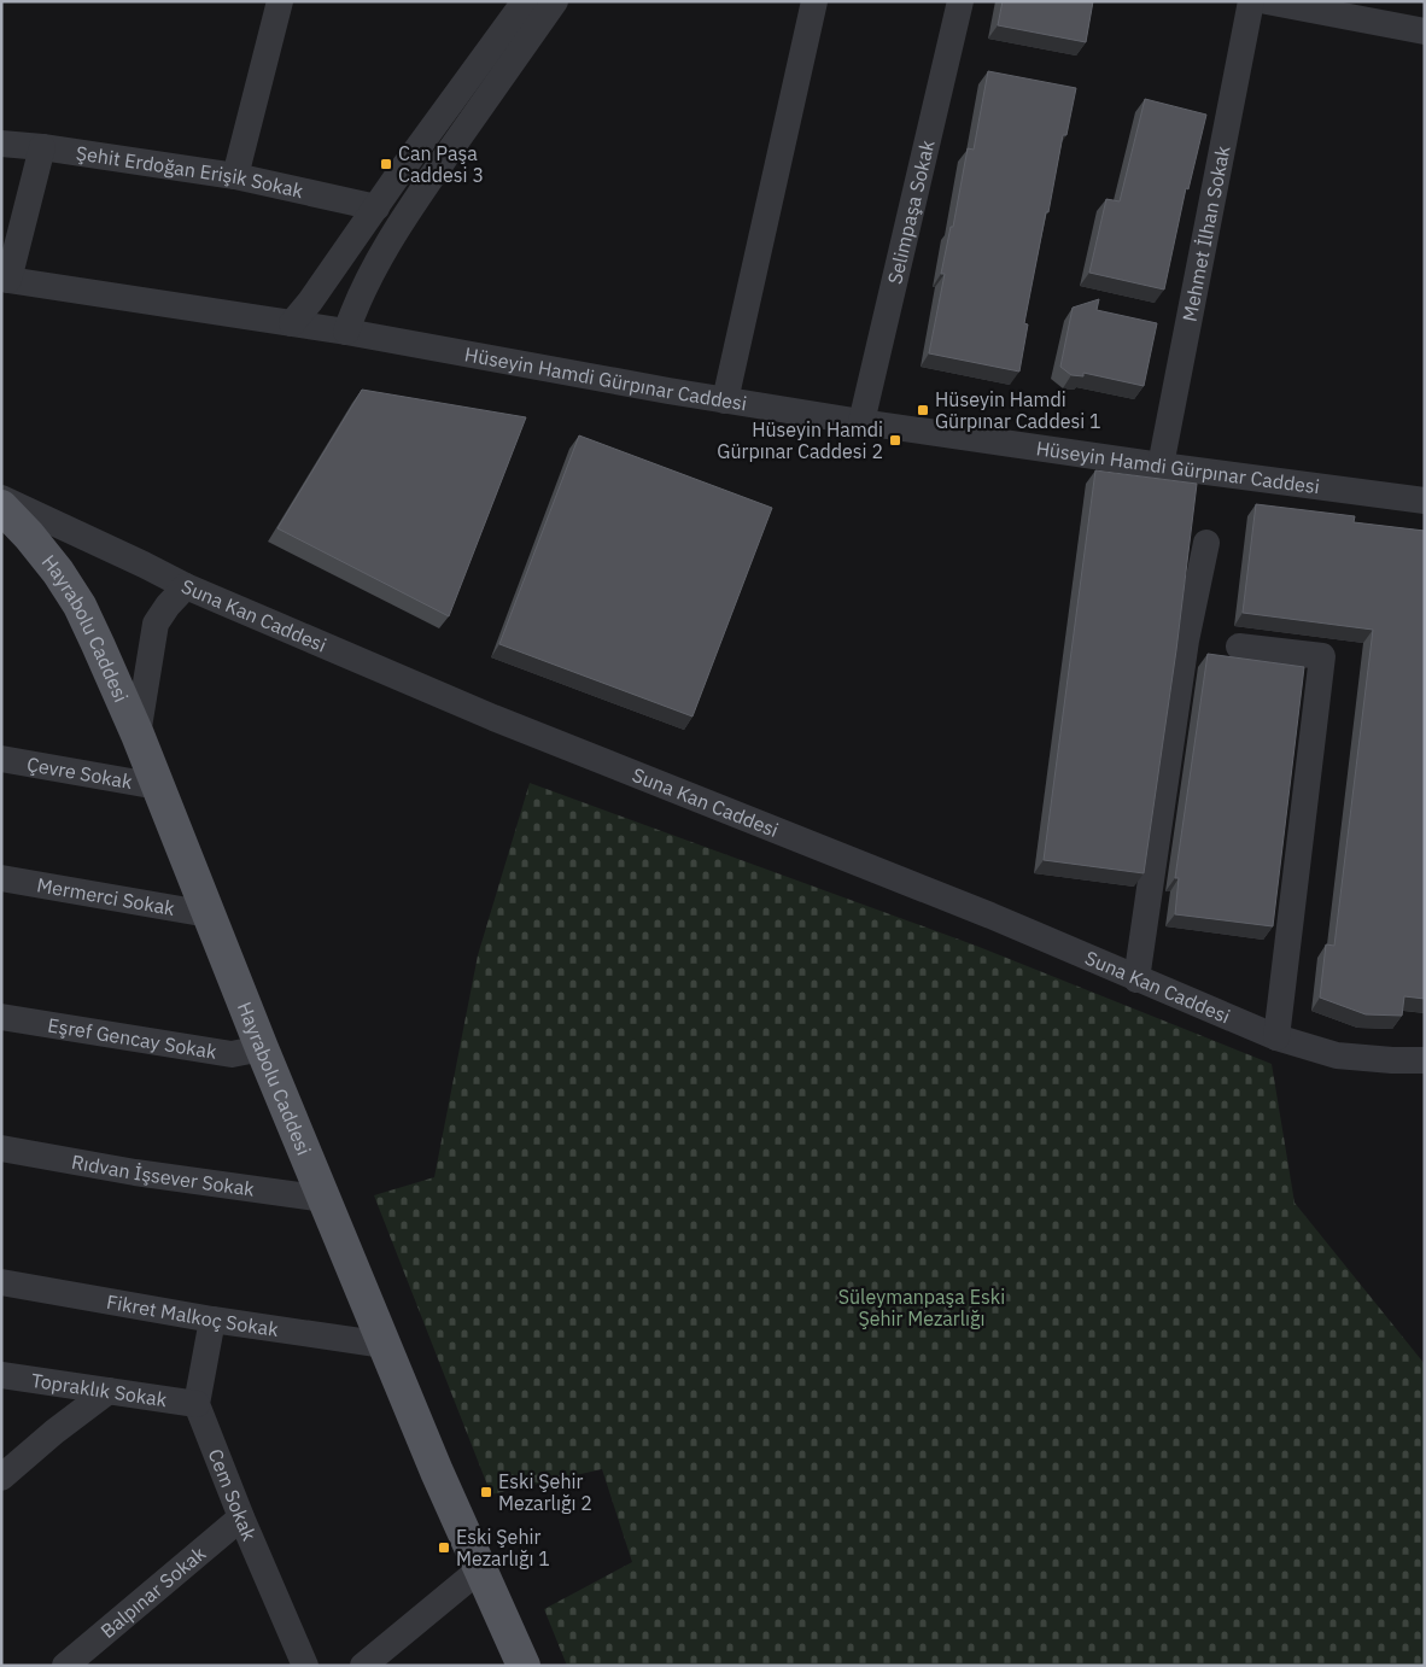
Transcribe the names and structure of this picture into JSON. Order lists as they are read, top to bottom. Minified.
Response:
{"streets":{"main road":["Hayrabolu Caddesi"],"street":["Şehit Erdoğan Erişik Sokak","Selimpaşa Sokak","Mehmet İlhan Sokak","Hüseyin Hamdi Gürpınar Caddesi","Suna Kan Caddesi","Çevre Sokak","Mermerci Sokak","Eşref Gencay Sokak","Rıdvan İşsever Sokak","Fikret Malkoç Sokak","Topraklık Sokak","Cem Sokak","Balpınar Sokak"]},"crossings":[["Selimpaşa Sokak","Hüseyin Hamdi Gürpınar Caddesi"],["Mehmet İlhan Sokak","Hüseyin Hamdi Gürpınar Caddesi"],["Hayrabolu Caddesi","Çevre Sokak"],["Hayrabolu Caddesi","Mermerci Sokak"],["Hayrabolu Caddesi","Eşref Gencay Sokak"],["Hayrabolu Caddesi","Rıdvan İşsever Sokak"],["Hayrabolu Caddesi","Fikret Malkoç Sokak"],["Topraklık Sokak","Cem Sokak"],["Cem Sokak","Balpınar Sokak"]],"parks":["Süleymanpaşa Eski Şehir Mezarlığı"],"places":{"transit":["Can Paşa Caddesi 3","Hüseyin Hamdi Gürpınar Caddesi 1","Hüseyin Hamdi Gürpınar Caddesi 2","Eski Şehir Mezarlığı 2","Eski Şehir Mezarlığı 1"]}}
